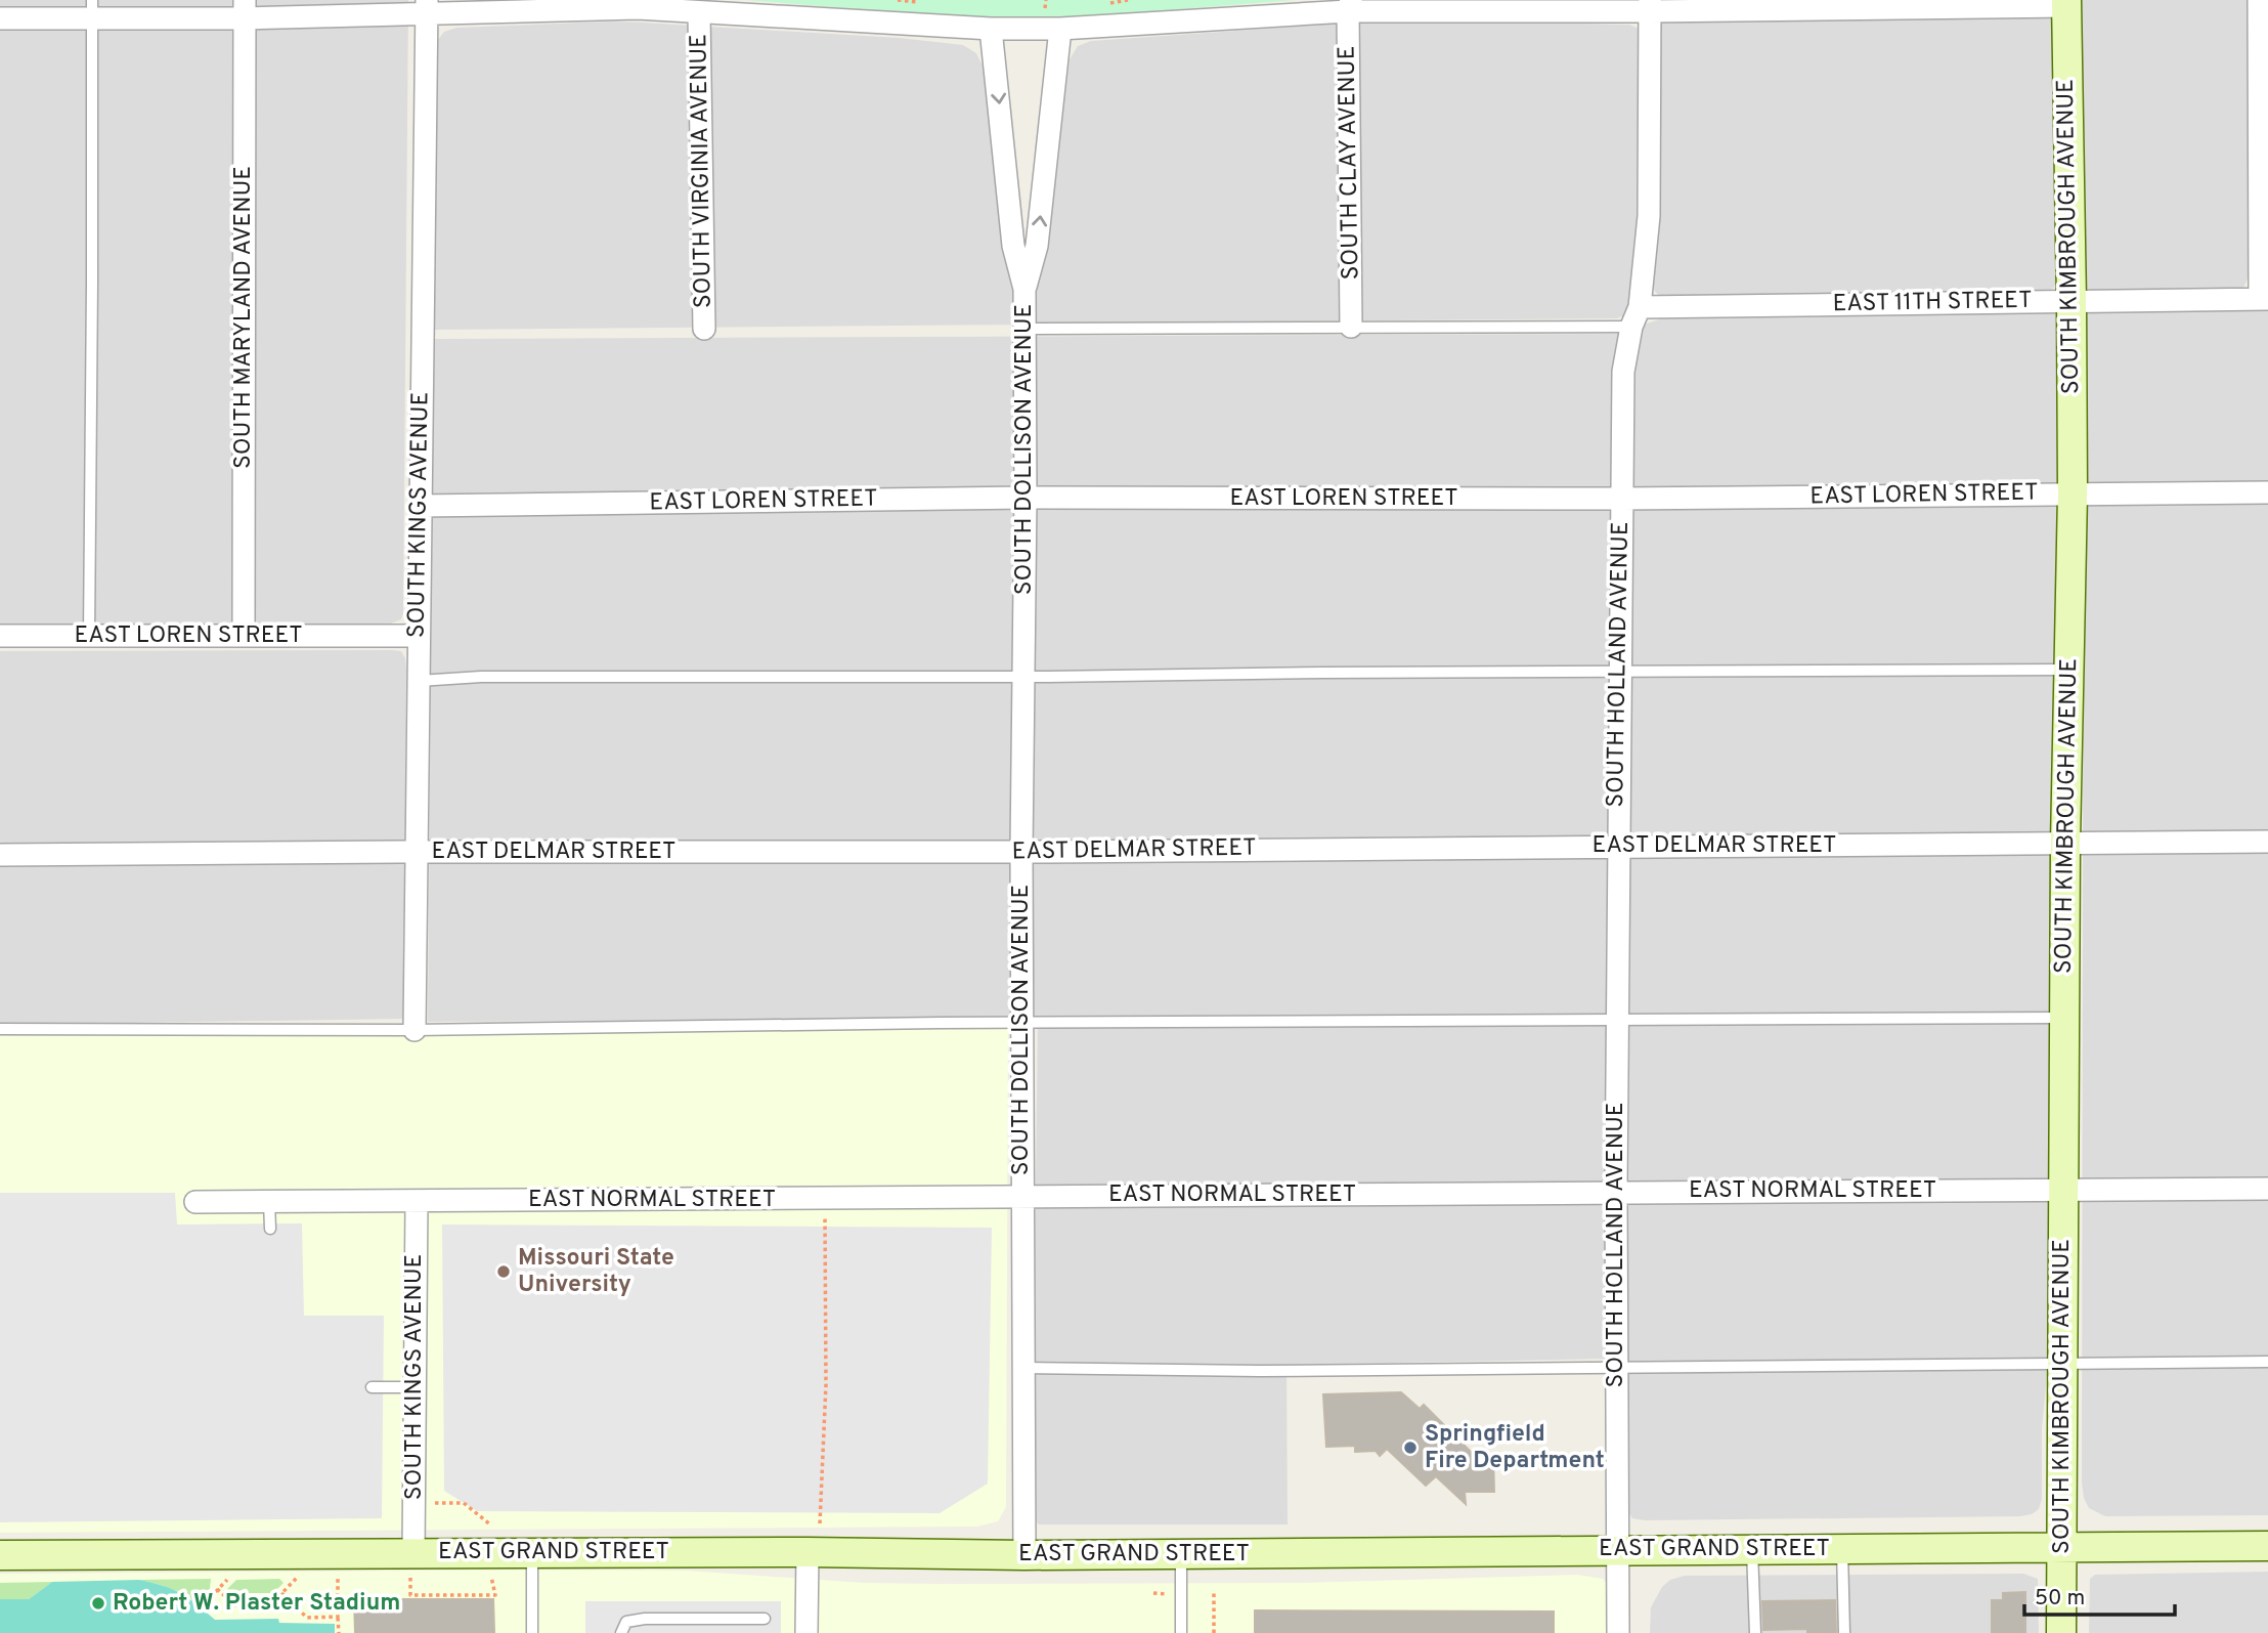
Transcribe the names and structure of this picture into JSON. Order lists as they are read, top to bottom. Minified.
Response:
{"streets":{"main road":["SOUTH KIMBROUGH AVENUE","EAST GRAND STREET"],"street":["SOUTH CLAY AVENUE","SOUTH VIRGINIA AVENUE","EAST 11TH STREET","SOUTH MARYLAND AVENUE","SOUTH DOLLISON AVENUE","EAST LOREN STREET","SOUTH KINGS AVENUE","SOUTH HOLLAND AVENUE","EAST DELMAR STREET","EAST NORMAL STREET"]},"crossings":[["SOUTH KIMBROUGH AVENUE","EAST 11TH STREET"],["SOUTH KIMBROUGH AVENUE","EAST LOREN STREET"],["SOUTH KIMBROUGH AVENUE","EAST DELMAR STREET"],["SOUTH KIMBROUGH AVENUE","EAST NORMAL STREET"],["SOUTH KIMBROUGH AVENUE","EAST GRAND STREET"],["EAST 11TH STREET","SOUTH HOLLAND AVENUE"],["SOUTH MARYLAND AVENUE","EAST LOREN STREET"],["SOUTH DOLLISON AVENUE","EAST LOREN STREET"],["SOUTH DOLLISON AVENUE","EAST DELMAR STREET"],["SOUTH DOLLISON AVENUE","EAST NORMAL STREET"],["SOUTH DOLLISON AVENUE","EAST GRAND STREET"],["EAST LOREN STREET","SOUTH KINGS AVENUE"],["EAST LOREN STREET","SOUTH HOLLAND AVENUE"],["SOUTH KINGS AVENUE","EAST DELMAR STREET"],["SOUTH KINGS AVENUE","EAST NORMAL STREET"],["SOUTH KINGS AVENUE","EAST GRAND STREET"],["SOUTH HOLLAND AVENUE","EAST DELMAR STREET"],["SOUTH HOLLAND AVENUE","EAST NORMAL STREET"],["SOUTH HOLLAND AVENUE","EAST GRAND STREET"]],"places":["Missouri State University","Springfield Fire Department","Robert W. Plaster Stadium"],"scale_bar":"50 m"}
